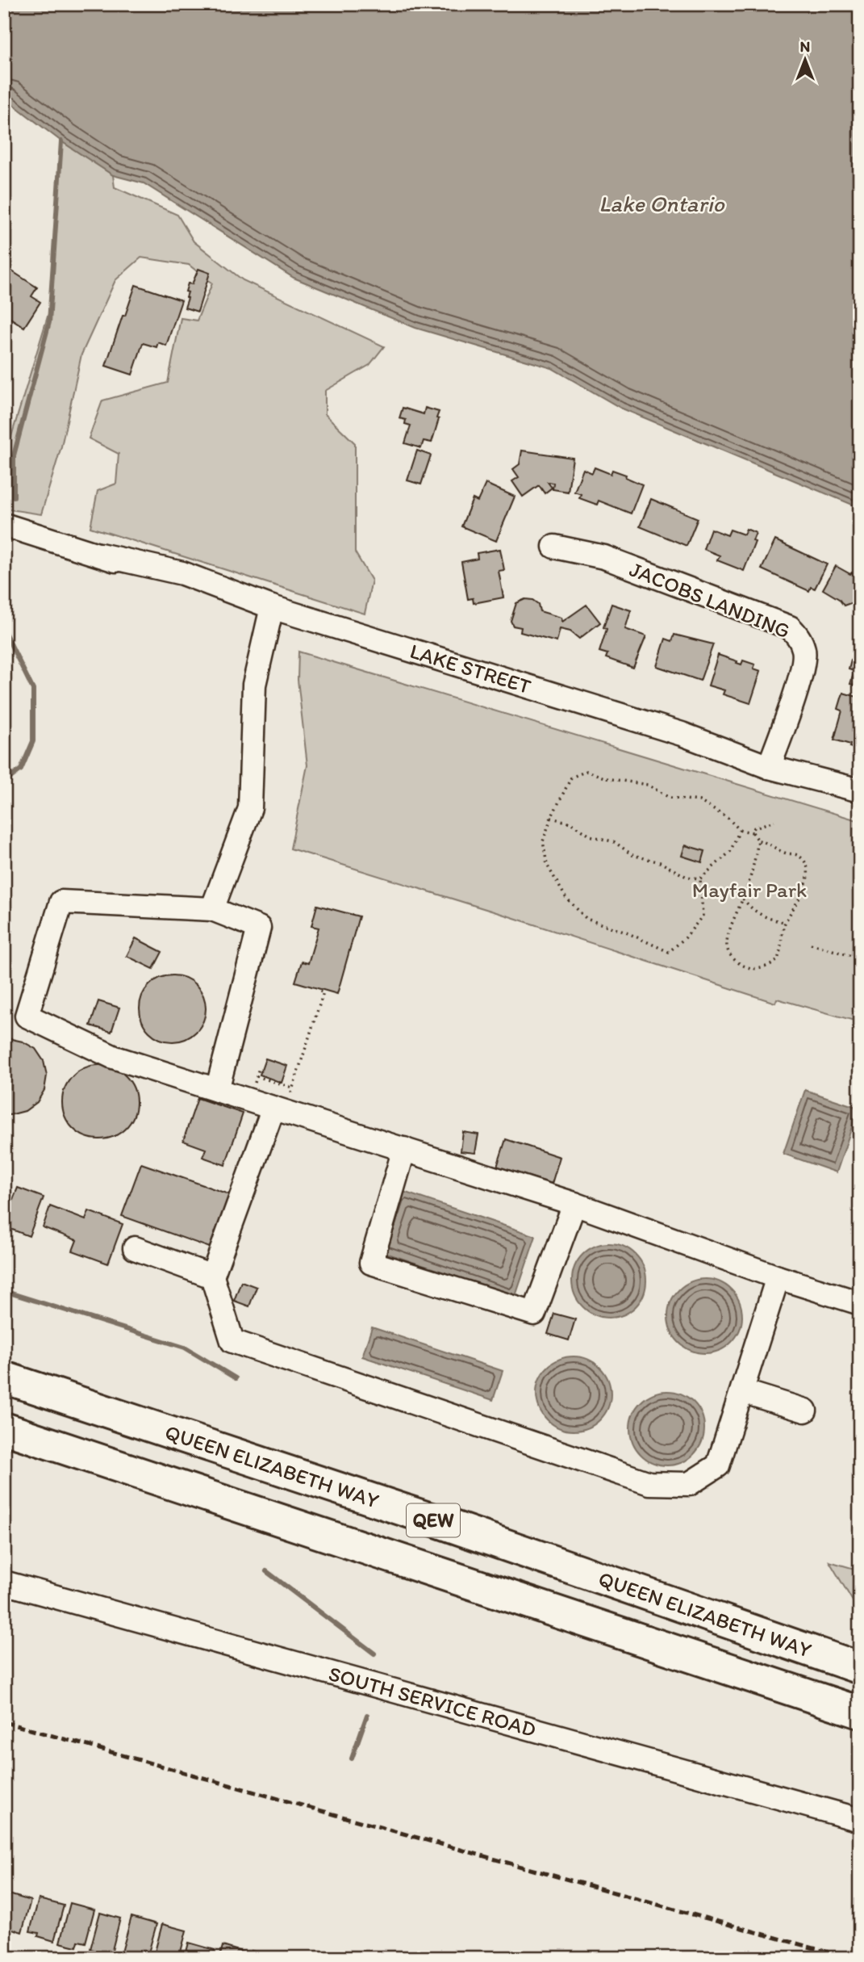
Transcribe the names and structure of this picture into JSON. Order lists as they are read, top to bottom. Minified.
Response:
{"streets":{"highway":["QUEEN ELIZABETH WAY","QEW"],"street":["JACOBS LANDING","LAKE STREET","SOUTH SERVICE ROAD"]},"crossings":[["JACOBS LANDING","LAKE STREET"]],"water":["Lake Ontario"],"parks":["Mayfair Park"],"north":"top"}
